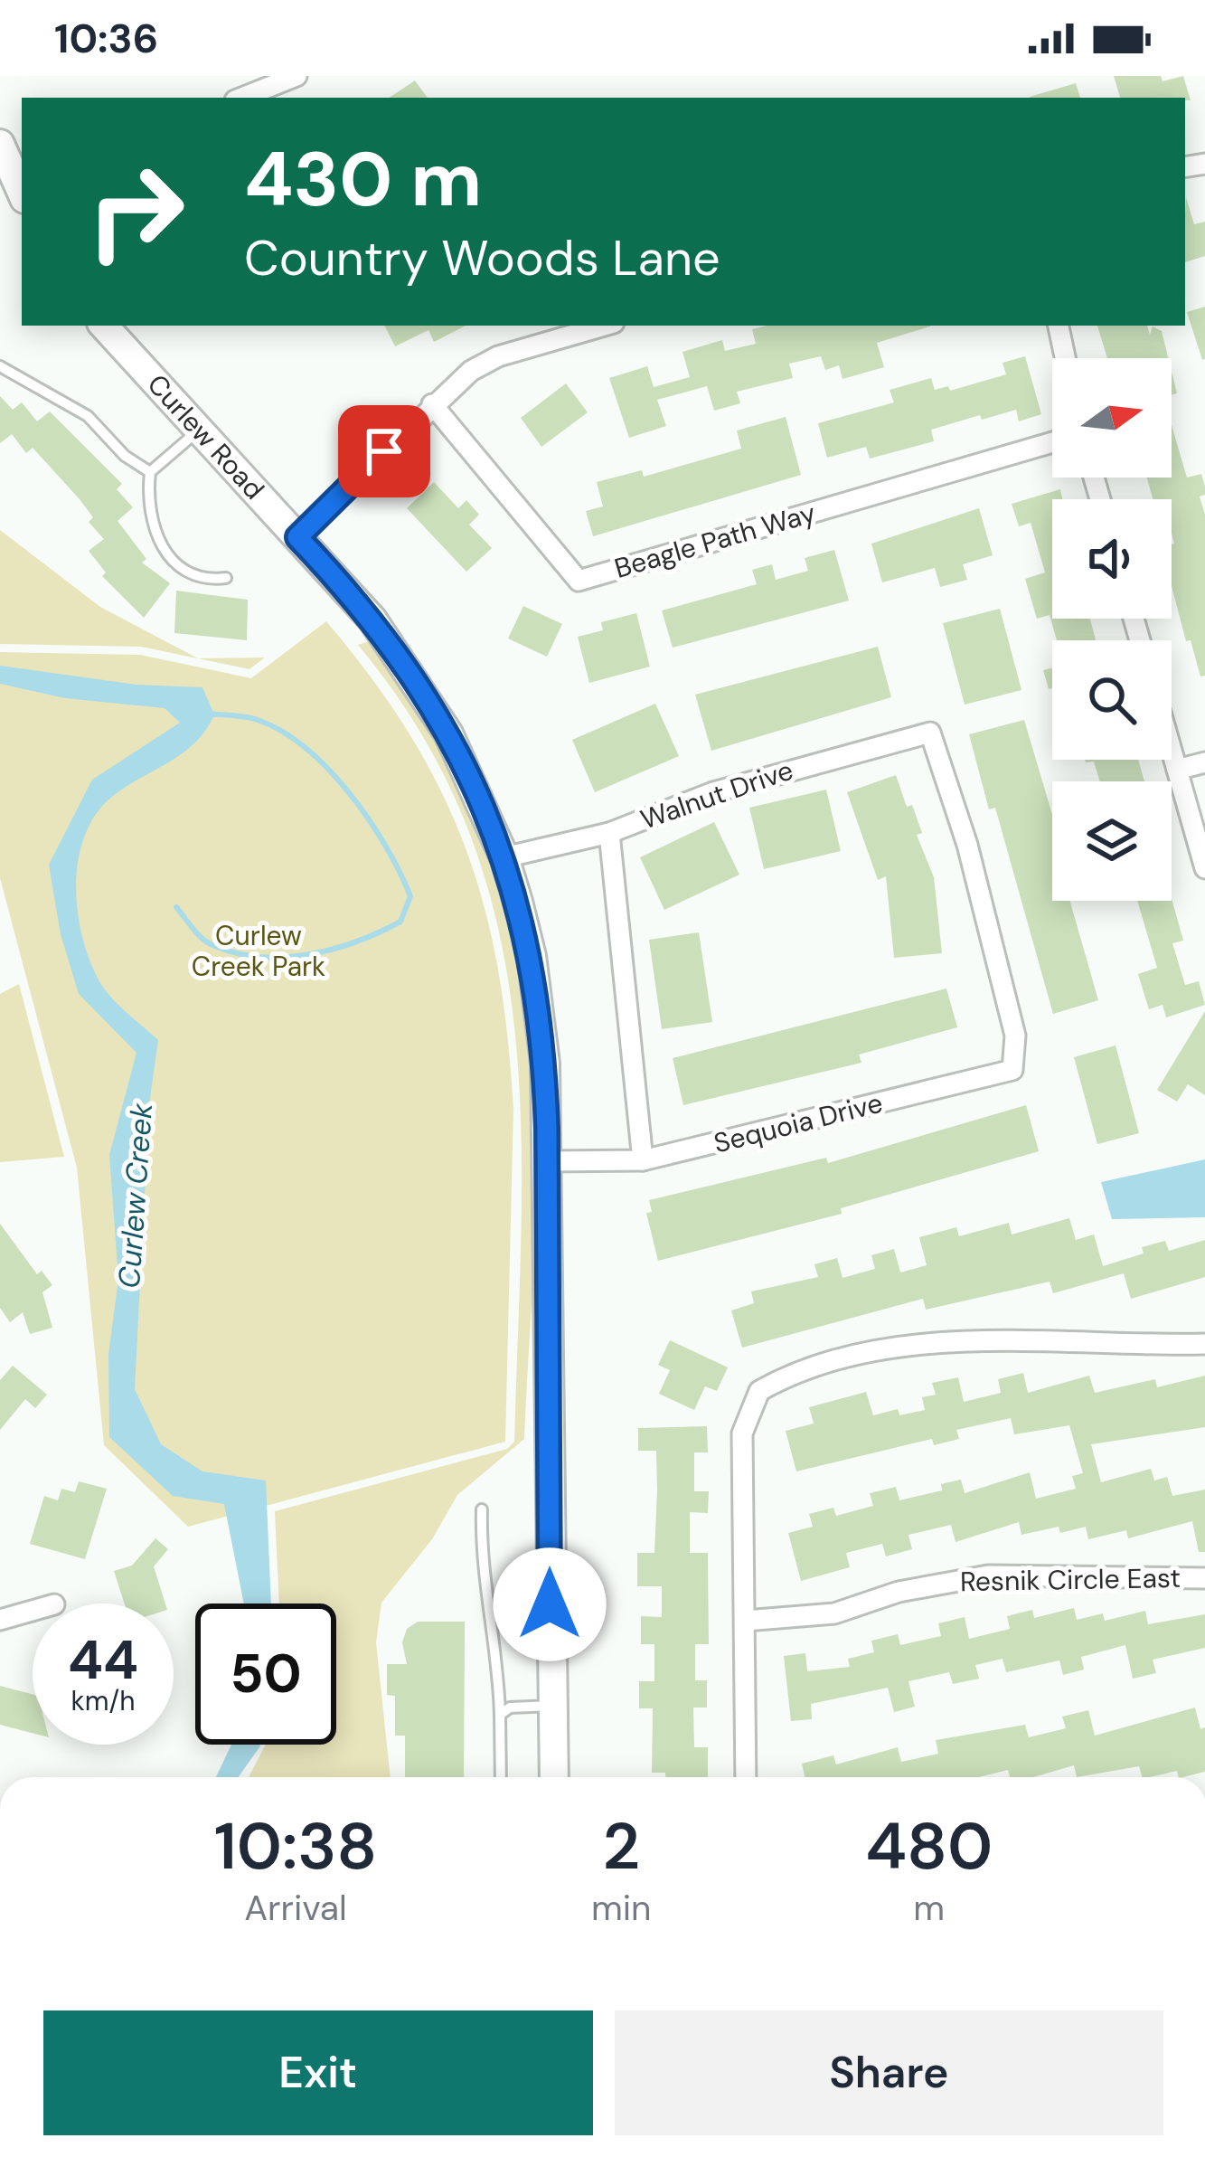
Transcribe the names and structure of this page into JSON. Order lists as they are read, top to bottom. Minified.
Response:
{"streets":{"main road":["Curlew Road"],"street":["Beagle Path Way","Walnut Drive","Sequoia Drive","Resnik Circle East"]},"crossings":[["Curlew Road","Walnut Drive"],["Curlew Road","Sequoia Drive"],["Walnut Drive","Sequoia Drive"]],"water":["Curlew Creek"],"parks":["Curlew Creek Park"],"north":"right","page":{"status":"10:36","turn":["430 m","Country Woods Lane"],"speed":"44 km/h","limit":"50","eta":["10:38","Arrival","2","min","480","m"],"buttons":["Exit","Share"]}}
